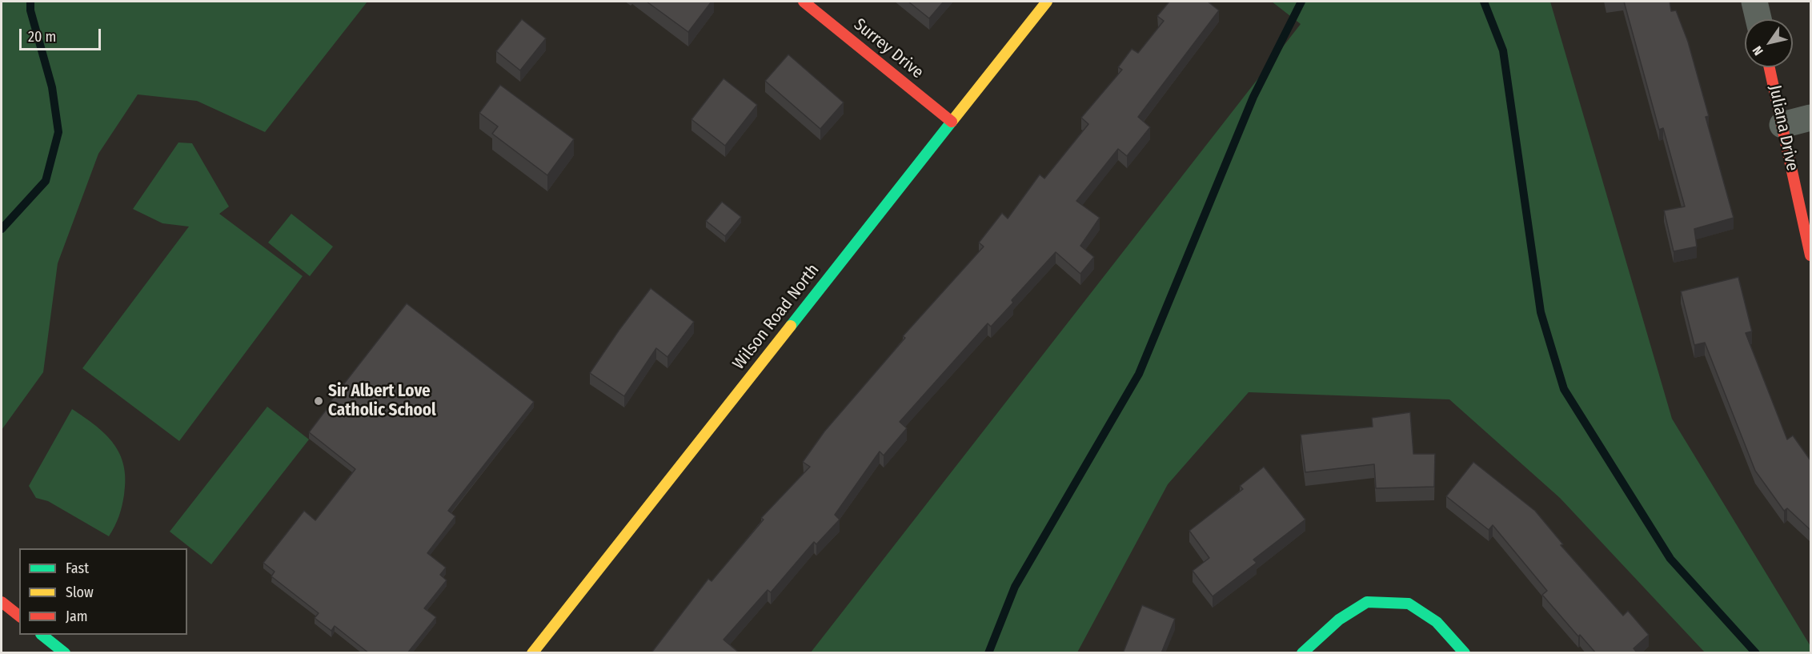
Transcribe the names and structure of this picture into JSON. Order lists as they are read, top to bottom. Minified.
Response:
{"streets":{"main road":["Surrey Drive","Juliana Drive","Wilson Road North"]},"crossings":[["Surrey Drive","Wilson Road North"]],"places":["Sir Albert Love Catholic School"],"legend":["Fast","Slow","Jam"],"scale_bar":"20 m","north":"bottom left"}
